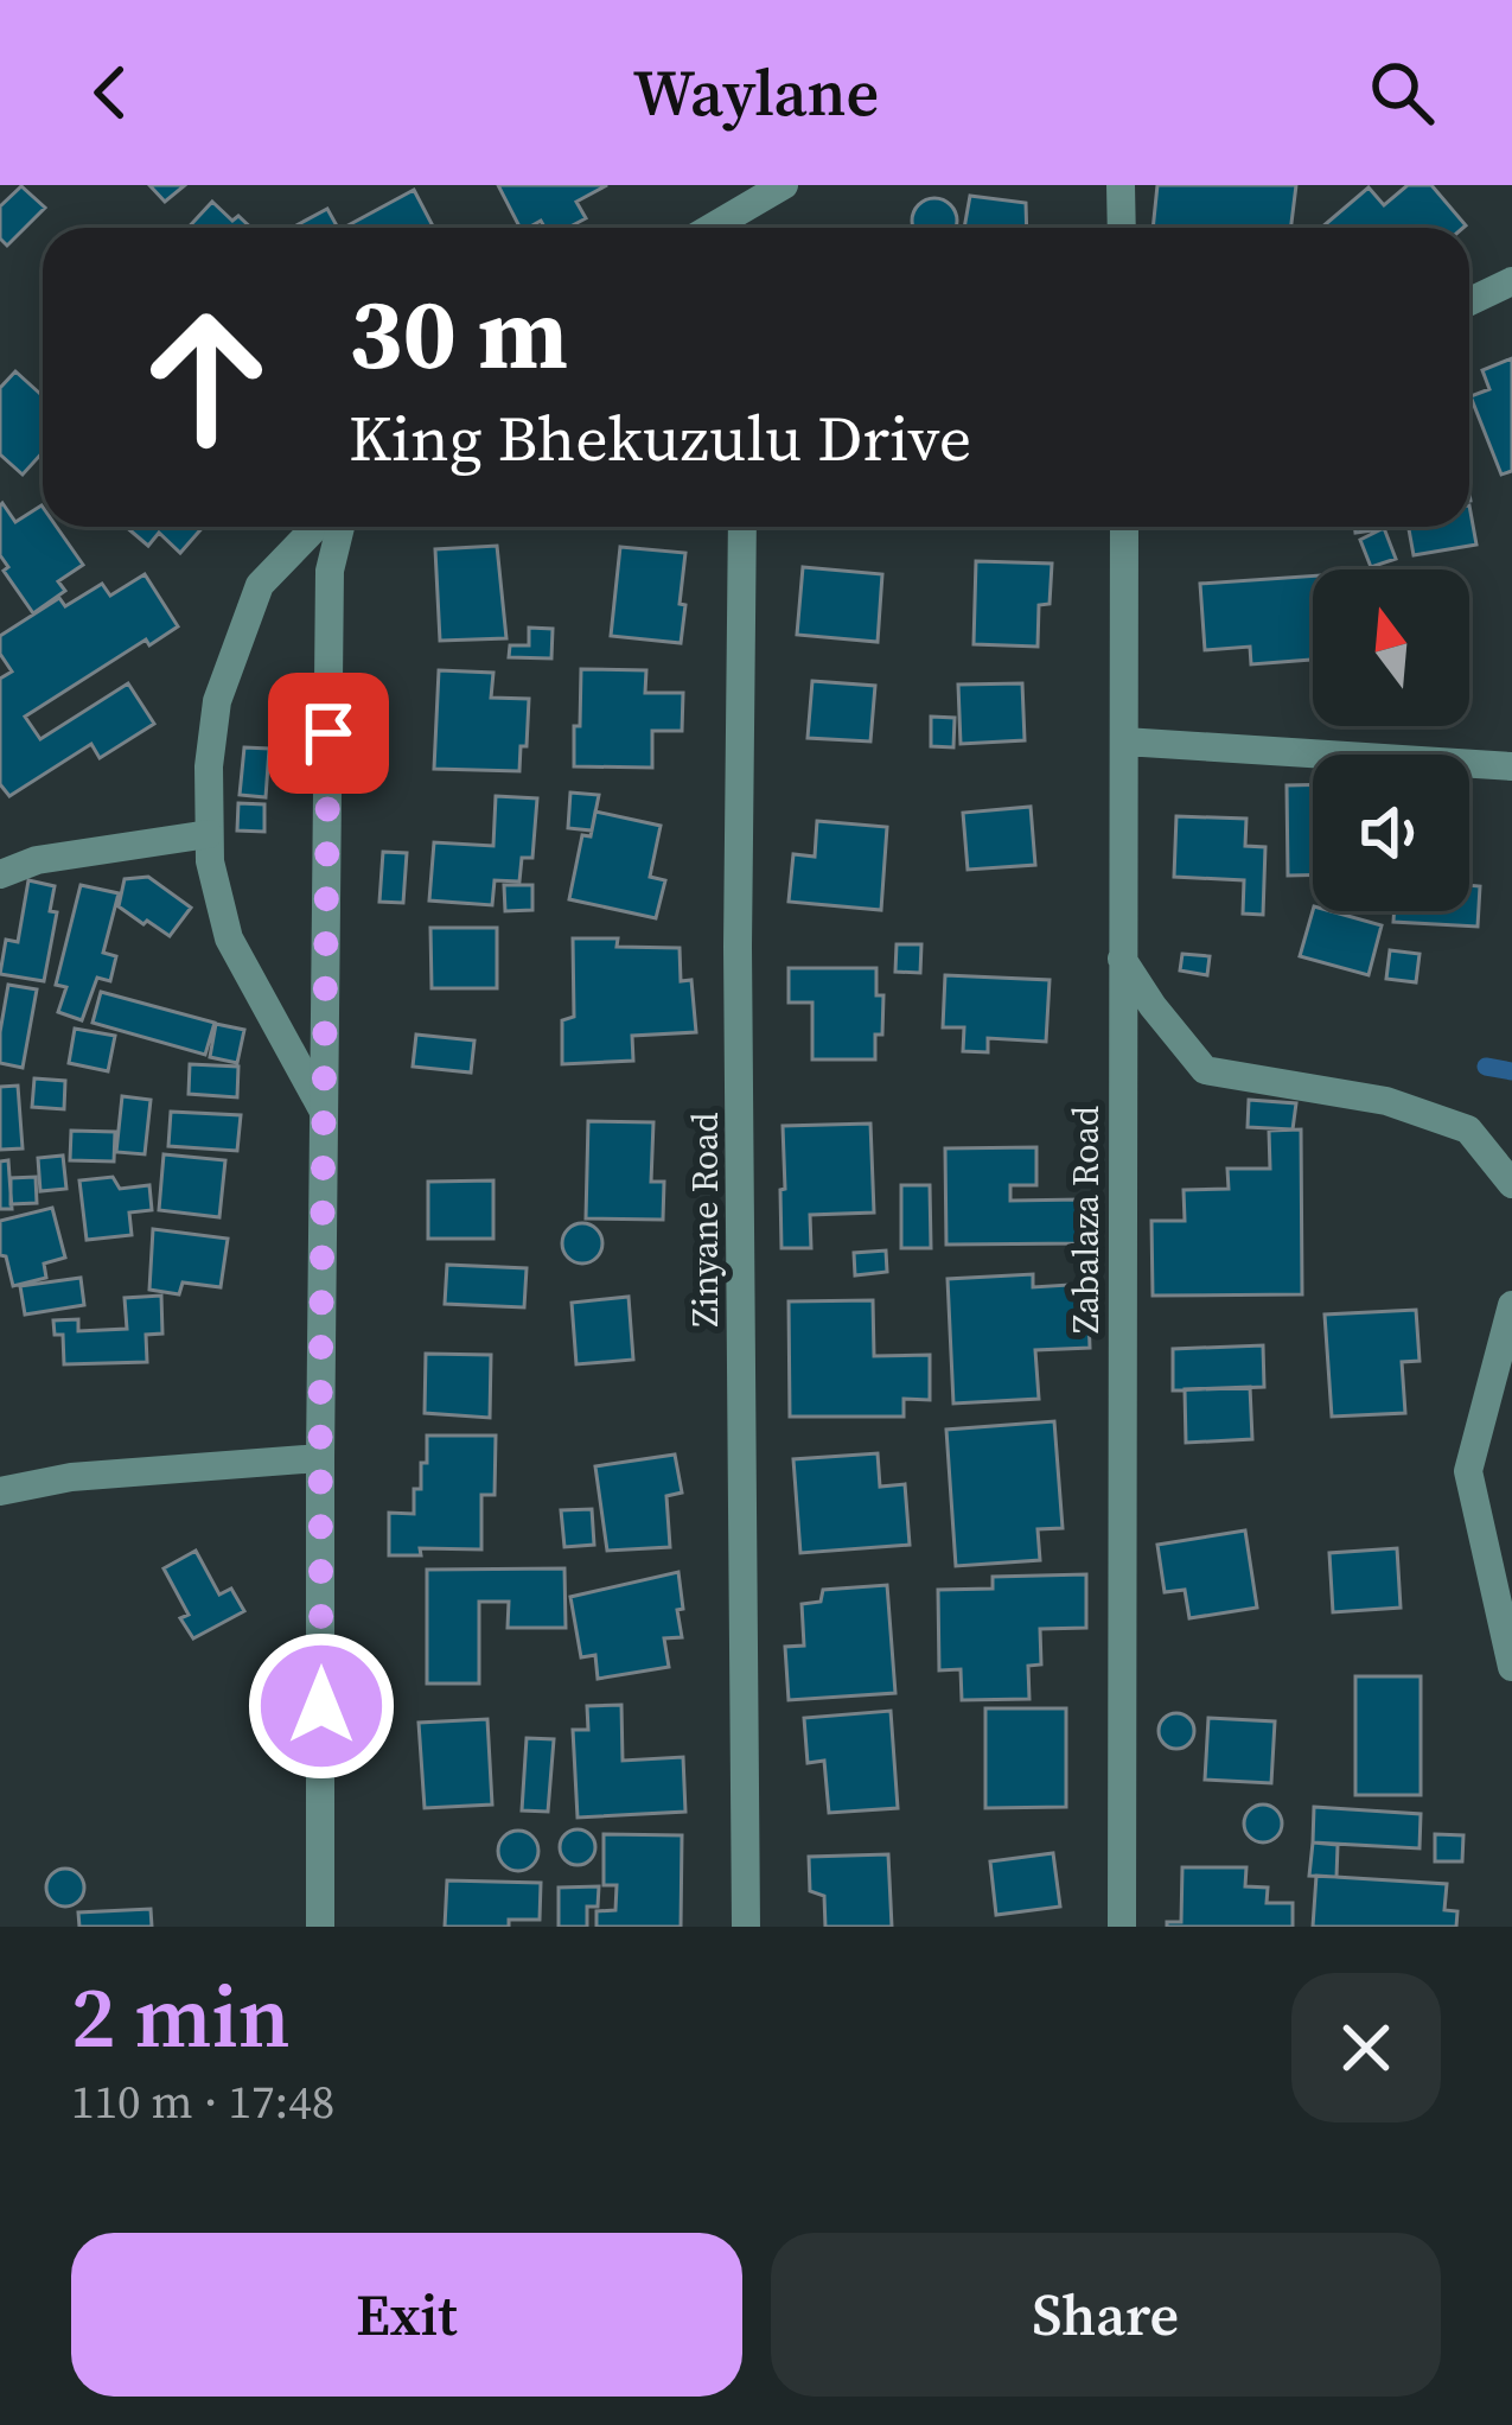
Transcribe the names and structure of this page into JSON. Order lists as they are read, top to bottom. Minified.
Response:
{"streets":{"street":["Zinyane Road","Zabalaza Road"]},"north":"top","page":{"header":"Waylane","turn":["30 m","King Bhekuzulu Drive"],"heading":["2 min","110 m · 17:48"],"buttons":["Exit","Share"]}}
